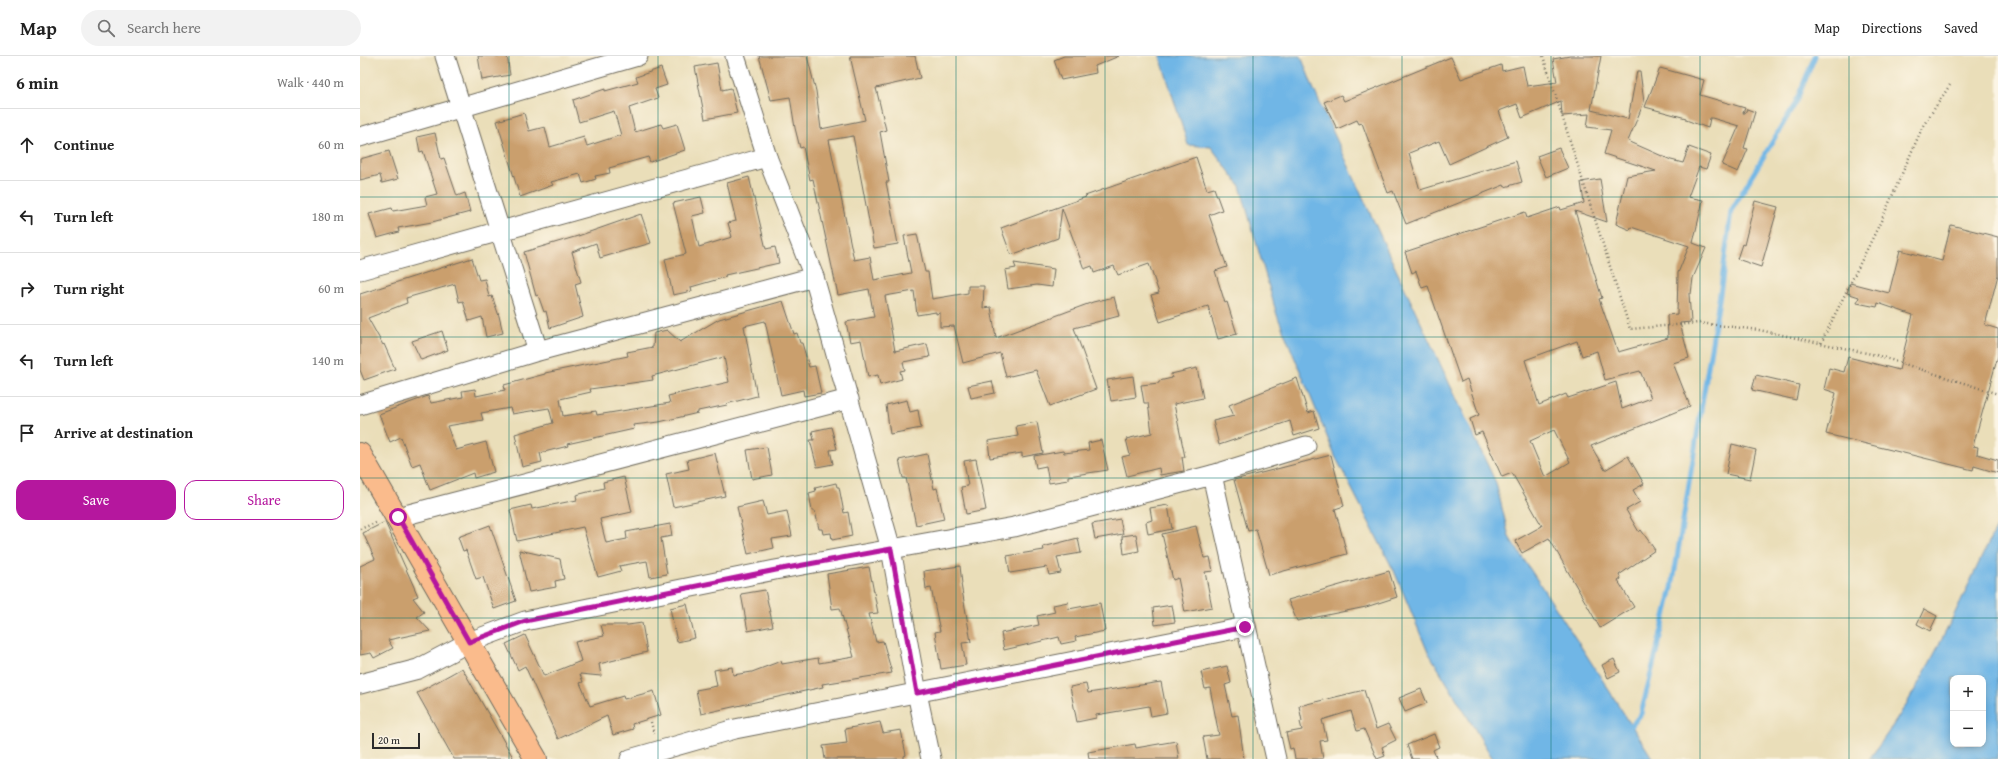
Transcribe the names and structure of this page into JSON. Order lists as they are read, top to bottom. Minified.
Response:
{"scale_bar":"20 m","page":{"header":"Map","search":"Search here","nav":["Map","Directions","Saved"],"heading":["6 min","Walk · 440 m"],"list":[["Continue","60 m"],["Turn left","180 m"],["Turn right","60 m"],["Turn left","140 m"],"Arrive at destination"],"buttons":["Save","Share"],"map_buttons":["+","−"],"scale":"20 m"}}
